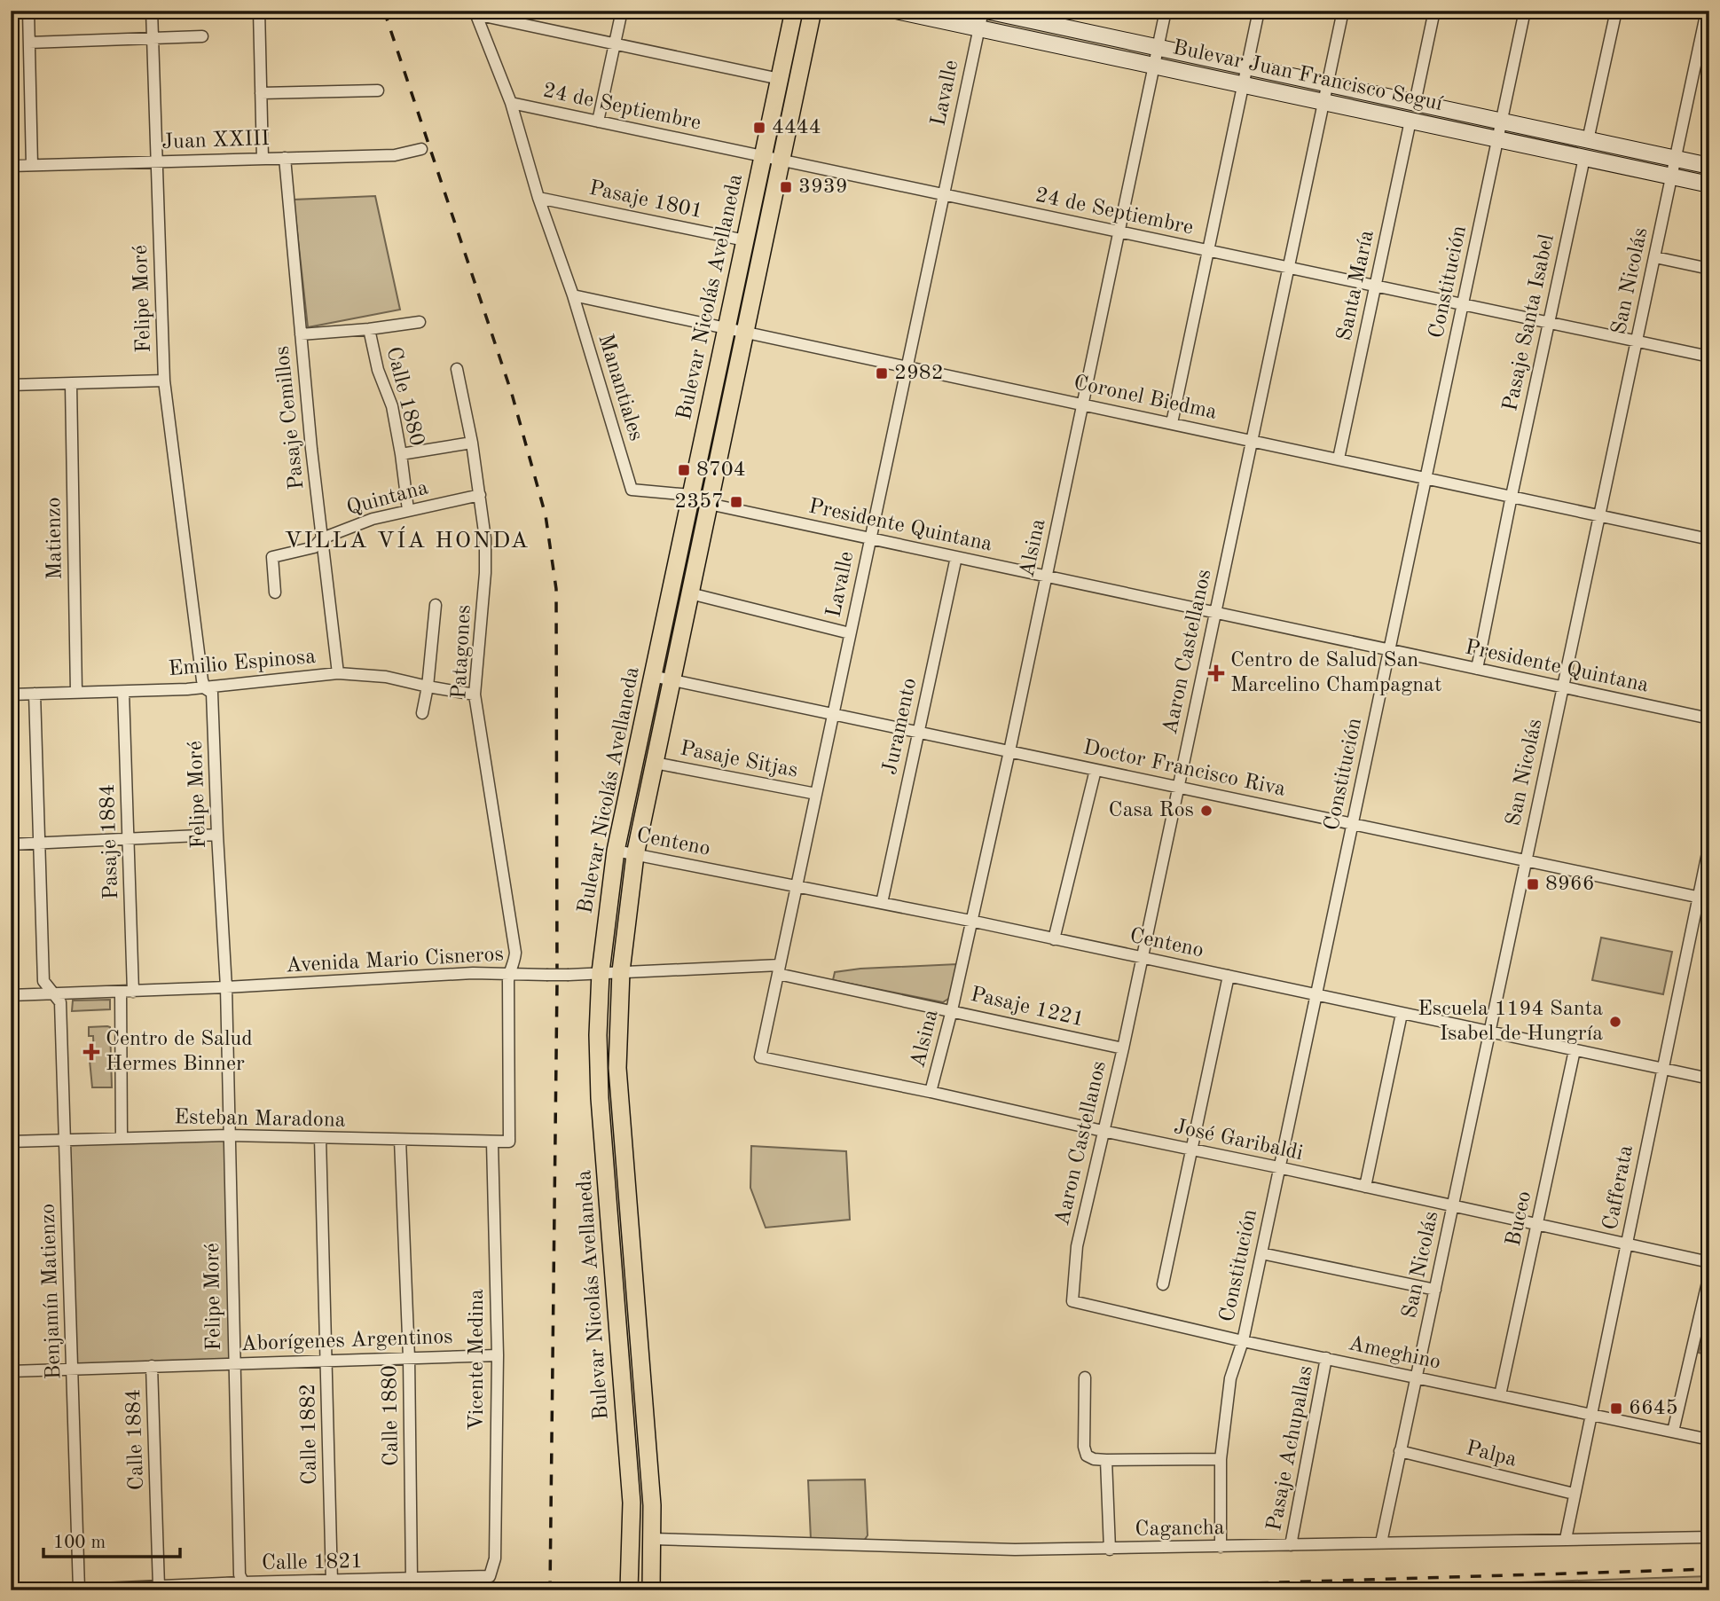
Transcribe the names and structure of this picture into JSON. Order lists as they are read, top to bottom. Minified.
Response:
{"streets":{"main road":["Bulevar Juan Francisco Seguí","Bulevar Nicolás Avellaneda"],"street":["Lavalle","24 de Septiembre","Juan XXIII","Pasaje 1801","San Nicolás","Constitución","Santa María","Felipe Moré","Pasaje Santa Isabel","Manantiales","Calle 1880","Coronel Biedma","Pasaje Cemillos","Quintana","Presidente Quintana","Matienzo","Alsina","Patagones","Aaron Castellanos","Emilio Espinosa","Juramento","Pasaje Sitjas","Doctor Francisco Riva","Pasaje 1884","Centeno","Avenida Mario Cisneros","Pasaje 1221","Esteban Maradona","José Garibaldi","Cafferata","Buceo","Benjamín Matienzo","Aborígenes Argentinos","Ameghino","Vicente Medina","Calle 1882","Calle 1884","Pasaje Achupallas","Palpa","Cagancha","Calle 1821"]},"crossings":[["Bulevar Juan Francisco Seguí","Lavalle"],["Bulevar Juan Francisco Seguí","San Nicolás"],["Bulevar Juan Francisco Seguí","Constitución"],["Bulevar Juan Francisco Seguí","Santa María"],["Bulevar Juan Francisco Seguí","Pasaje Santa Isabel"],["Bulevar Juan Francisco Seguí","Alsina"],["Bulevar Juan Francisco Seguí","Aaron Castellanos"],["Lavalle","24 de Septiembre"],["Lavalle","Coronel Biedma"],["Lavalle","Presidente Quintana"],["Lavalle","Pasaje Sitjas"],["Lavalle","Doctor Francisco Riva"],["Lavalle","Centeno"],["Lavalle","Avenida Mario Cisneros"],["Lavalle","Pasaje 1221"],["Lavalle","José Garibaldi"],["24 de Septiembre","San Nicolás"],["24 de Septiembre","Constitución"],["24 de Septiembre","Santa María"],["24 de Septiembre","Bulevar Nicolás Avellaneda"],["24 de Septiembre","Pasaje Santa Isabel"],["24 de Septiembre","Manantiales"],["24 de Septiembre","Alsina"],["24 de Septiembre","Aaron Castellanos"],["Juan XXIII","Felipe Moré"],["Juan XXIII","Pasaje Cemillos"],["Pasaje 1801","Bulevar Nicolás Avellaneda"],["Pasaje 1801","Manantiales"],["San Nicolás","Coronel Biedma"],["San Nicolás","Presidente Quintana"],["San Nicolás","Doctor Francisco Riva"],["San Nicolás","Centeno"],["San Nicolás","José Garibaldi"],["San Nicolás","Ameghino"],["San Nicolás","Palpa"],["San Nicolás","Cagancha"],["Constitución","Coronel Biedma"],["Constitución","Presidente Quintana"],["Constitución","Doctor Francisco Riva"],["Constitución","Centeno"],["Constitución","José Garibaldi"],["Constitución","Ameghino"],["Constitución","Cagancha"],["Santa María","Coronel Biedma"],["Bulevar Nicolás Avellaneda","Coronel Biedma"],["Bulevar Nicolás Avellaneda","Presidente Quintana"],["Bulevar Nicolás Avellaneda","Pasaje Sitjas"],["Bulevar Nicolás Avellaneda","Doctor Francisco Riva"],["Bulevar Nicolás Avellaneda","Centeno"],["Bulevar Nicolás Avellaneda","Avenida Mario Cisneros"],["Bulevar Nicolás Avellaneda","Cagancha"],["Felipe Moré","Emilio Espinosa"],["Felipe Moré","Avenida Mario Cisneros"],["Felipe Moré","Esteban Maradona"],["Felipe Moré","Aborígenes Argentinos"],["Felipe Moré","Calle 1821"],["Pasaje Santa Isabel","Coronel Biedma"],["Pasaje Santa Isabel","Presidente Quintana"],["Manantiales","Coronel Biedma"],["Manantiales","Presidente Quintana"],["Calle 1880","Quintana"],["Calle 1880","Esteban Maradona"],["Calle 1880","Aborígenes Argentinos"],["Calle 1880","Calle 1821"],["Coronel Biedma","Alsina"],["Coronel Biedma","Aaron Castellanos"],["Pasaje Cemillos","Quintana"],["Pasaje Cemillos","Emilio Espinosa"],["Quintana","Patagones"],["Presidente Quintana","Alsina"],["Presidente Quintana","Aaron Castellanos"],["Presidente Quintana","Juramento"],["Matienzo","Emilio Espinosa"],["Alsina","Doctor Francisco Riva"],["Alsina","Centeno"],["Alsina","Pasaje 1221"],["Alsina","José Garibaldi"],["Patagones","Emilio Espinosa"],["Patagones","Avenida Mario Cisneros"],["Patagones","Esteban Maradona"],["Aaron Castellanos","Doctor Francisco Riva"],["Aaron Castellanos","Centeno"],["Aaron Castellanos","Pasaje 1221"],["Aaron Castellanos","José Garibaldi"],["Aaron Castellanos","Ameghino"],["Emilio Espinosa","Pasaje 1884"],["Juramento","Doctor Francisco Riva"],["Juramento","Centeno"],["Doctor Francisco Riva","Cafferata"],["Pasaje 1884","Avenida Mario Cisneros"],["Centeno","Cafferata"],["Centeno","Buceo"],["Avenida Mario Cisneros","Pasaje 1221"],["Avenida Mario Cisneros","Esteban Maradona"],["Avenida Mario Cisneros","Benjamín Matienzo"],["Esteban Maradona","Benjamín Matienzo"],["Esteban Maradona","Vicente Medina"],["Esteban Maradona","Calle 1882"],["José Garibaldi","Cafferata"],["José Garibaldi","Buceo"],["Cafferata","Ameghino"],["Cafferata","Palpa"],["Cafferata","Cagancha"],["Buceo","Ameghino"],["Benjamín Matienzo","Aborígenes Argentinos"],["Benjamín Matienzo","Calle 1821"],["Aborígenes Argentinos","Vicente Medina"],["Aborígenes Argentinos","Calle 1882"],["Aborígenes Argentinos","Calle 1884"],["Ameghino","Pasaje Achupallas"],["Vicente Medina","Calle 1821"],["Calle 1882","Calle 1821"],["Calle 1884","Calle 1821"],["Pasaje Achupallas","Cagancha"]],"districts":["VILLA VÍA HONDA"],"places":{"transit":["4444","3939","2982","8704","2357","8966","6645"],"health":["Centro de Salud San Marcelino Champagnat","Centro de Salud Hermes Binner"],"other":["Casa Ros","Escuela 1194 Santa Isabel de Hungría"]},"scale_bar":"100 m"}
